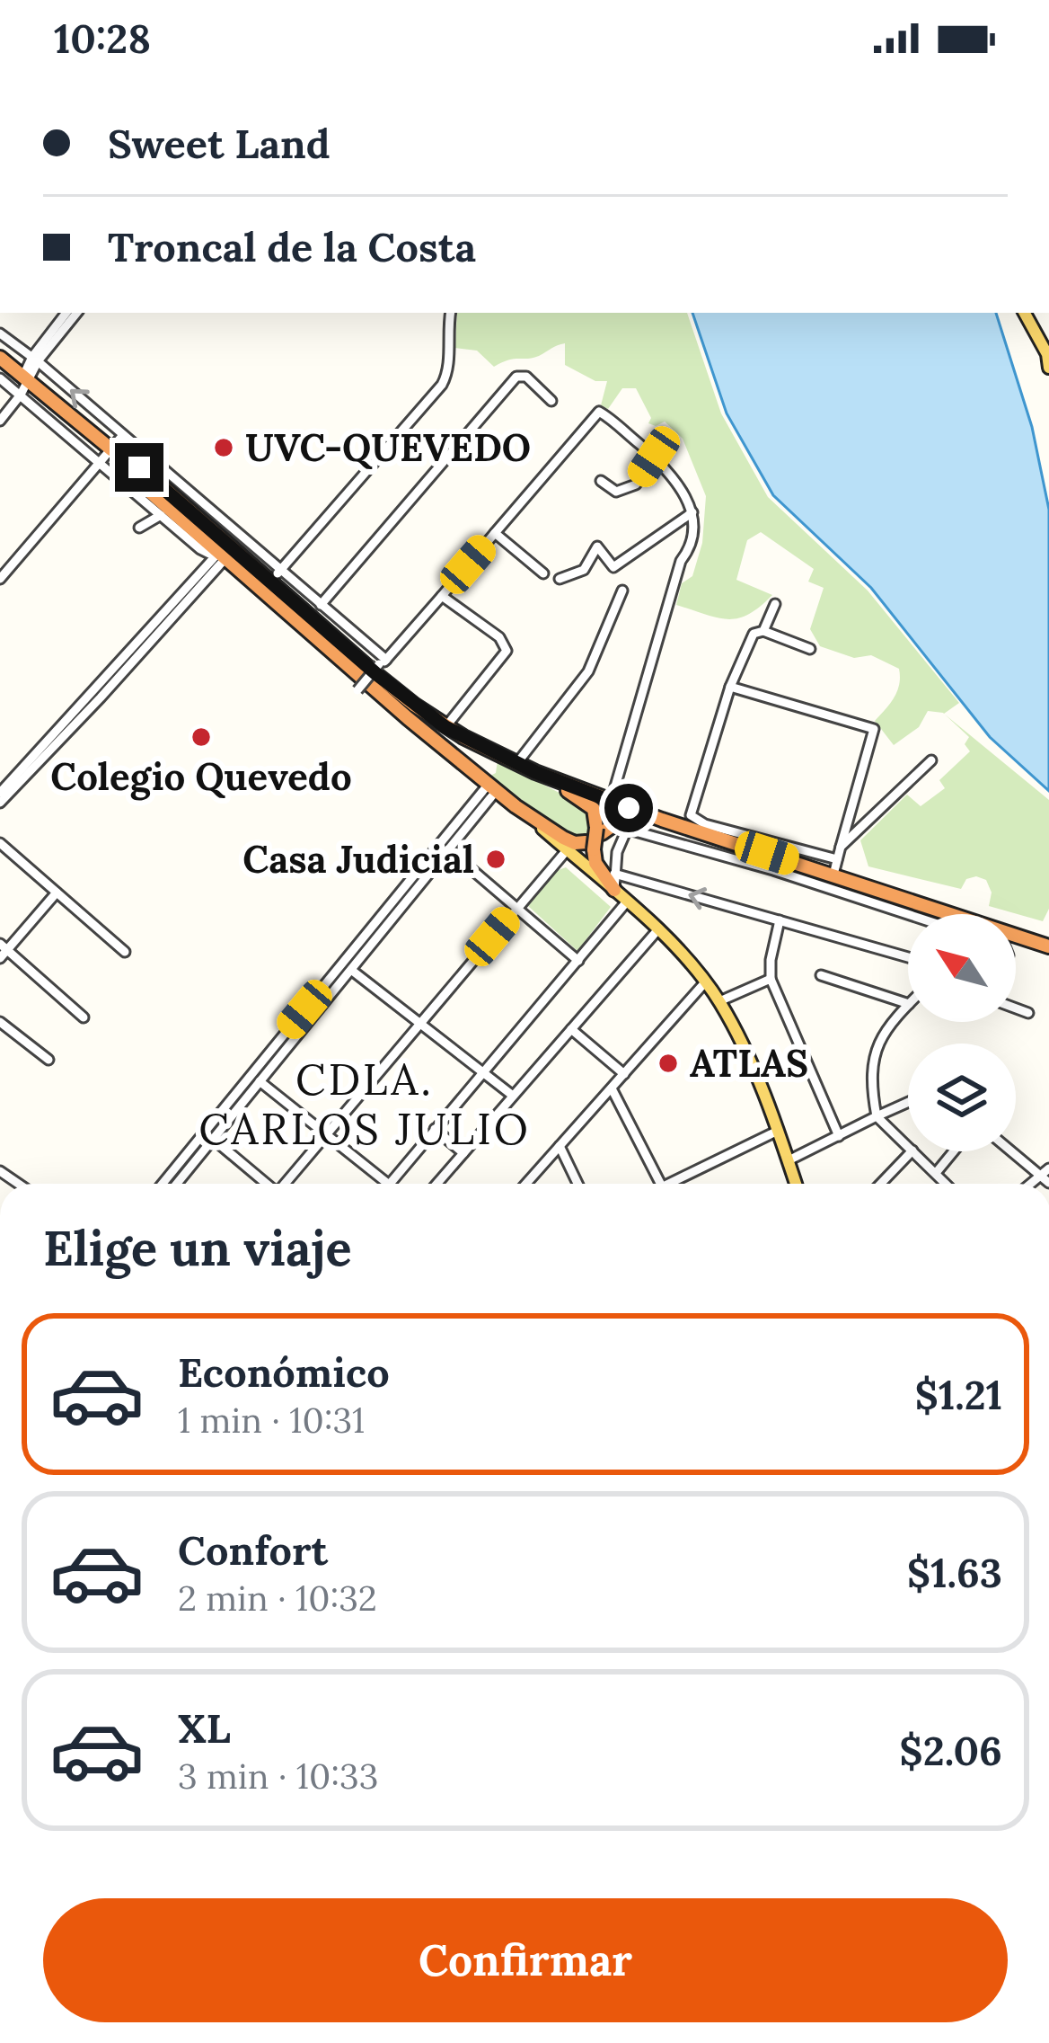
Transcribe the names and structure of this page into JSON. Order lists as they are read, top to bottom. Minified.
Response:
{"districts":["CDLA. CARLOS JULIO"],"places":["UVC-QUEVEDO","Colegio Quevedo","Casa Judicial","ATLAS"],"north":"top left","page":{"status":"10:28","banner":["Sweet Land","Troncal de la Costa"],"heading":"Elige un viaje","list":[{"name":"Económico","note":"1 min · 10:31","value":"$1.21"},{"name":"Confort","note":"2 min · 10:32","value":"$1.63"},{"name":"XL","note":"3 min · 10:33","value":"$2.06"}],"buttons":"Confirmar"}}
